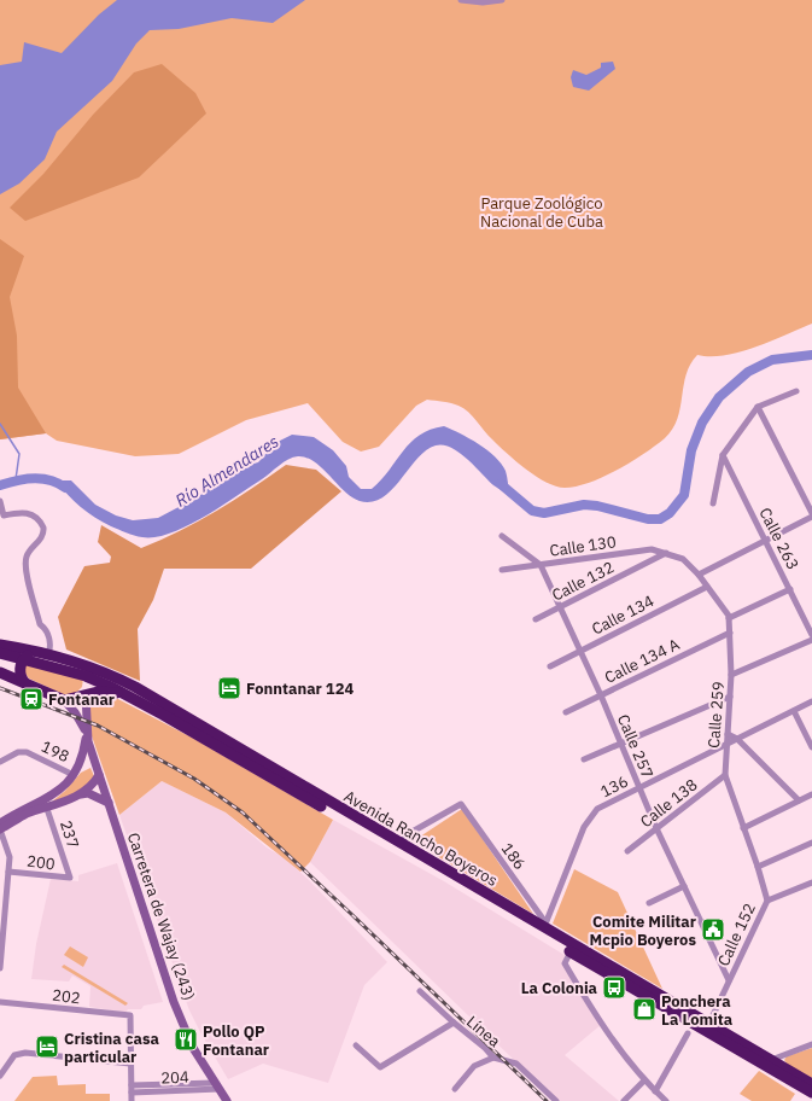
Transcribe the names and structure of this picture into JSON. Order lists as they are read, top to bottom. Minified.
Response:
{"streets":{"highway":["Avenida Rancho Boyeros"],"main road":["Carretera de Wajay (243)"],"street":["Calle 263","Calle 130","Calle 132","Calle 134","Calle 134 A","Calle 259","Calle 257","198","136","Calle 138","237","186","200","Calle 152","202","Línea","204"]},"crossings":[["Calle 130","Calle 132"],["Calle 130","Calle 259"],["Calle 130","Calle 257"],["Calle 132","Calle 259"],["Calle 132","Calle 257"],["Calle 134","Calle 259"],["Calle 134","Calle 257"],["Calle 134 A","Calle 259"],["Calle 134 A","Calle 257"],["Calle 259","136"],["Calle 259","Calle 138"],["Calle 259","Calle 152"],["Calle 257","136"],["Calle 257","Calle 138"],["Calle 257","Calle 152"],["136","Avenida Rancho Boyeros"],["136","186"],["237","200"],["Avenida Rancho Boyeros","186"],["Avenida Rancho Boyeros","Calle 152"],["Carretera de Wajay (243)","204"]],"water":["Río Almendares"],"parks":["Parque Zoológico Nacional de Cuba"],"places":{"hotel":["Fonntanar 124","Cristina casa particular"],"station":["Fontanar"],"public building":["Comite Militar Mcpio Boyeros"],"bus stop":["La Colonia"],"shop":["Ponchera La Lomita"],"restaurant":["Pollo QP Fontanar"]}}
